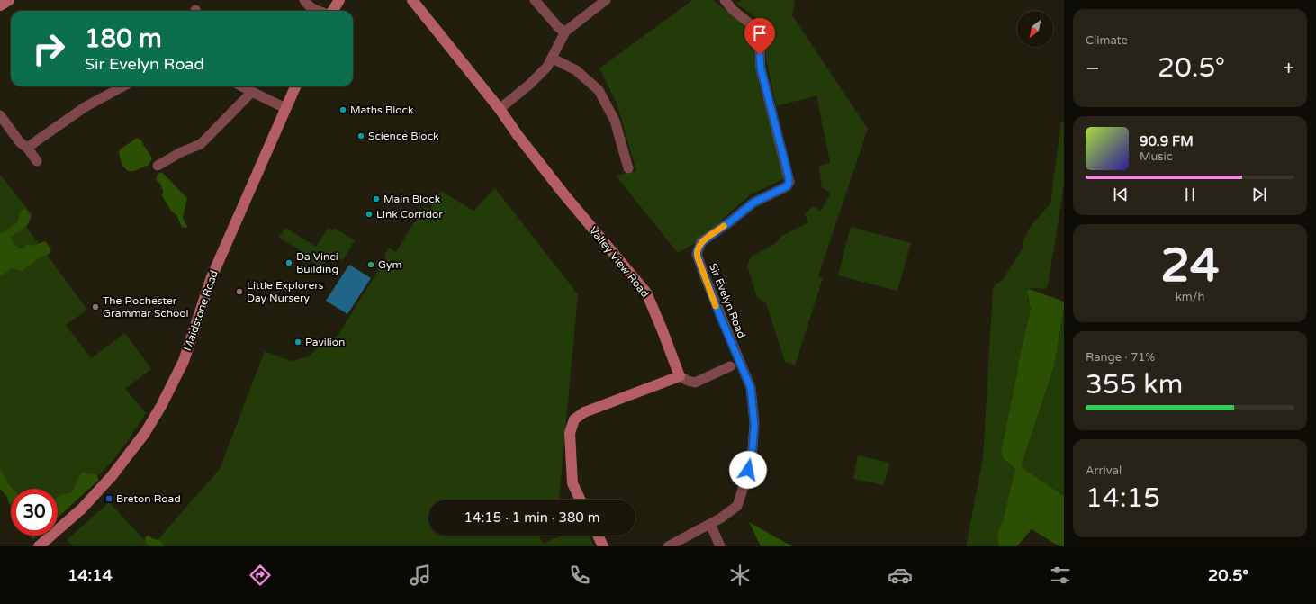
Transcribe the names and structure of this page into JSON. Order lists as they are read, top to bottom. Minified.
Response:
{"streets":{"street":["Valley View Road","Sir Evelyn Road","Maidstone Road"]},"places":{"other":["Maths Block","Science Block","Main Block","Link Corridor","Da Vinci Building","Gym","Little Explorers Day Nursery","The Rochester Grammar School","Pavilion"],"transit":["Breton Road"]},"north":"bottom left","page":{"tile":["Climate",["24","km/h"],["Range · 71%","355 km"],["Arrival","14:15"]],"turn":["180 m","Sir Evelyn Road"],"heat":["−","20.5°","+"],"song":["90.9 FM","Music"],"limit":"30","trip":"14:15 · 1 min · 380 m","tabs":["14:14","20.5°"]}}
